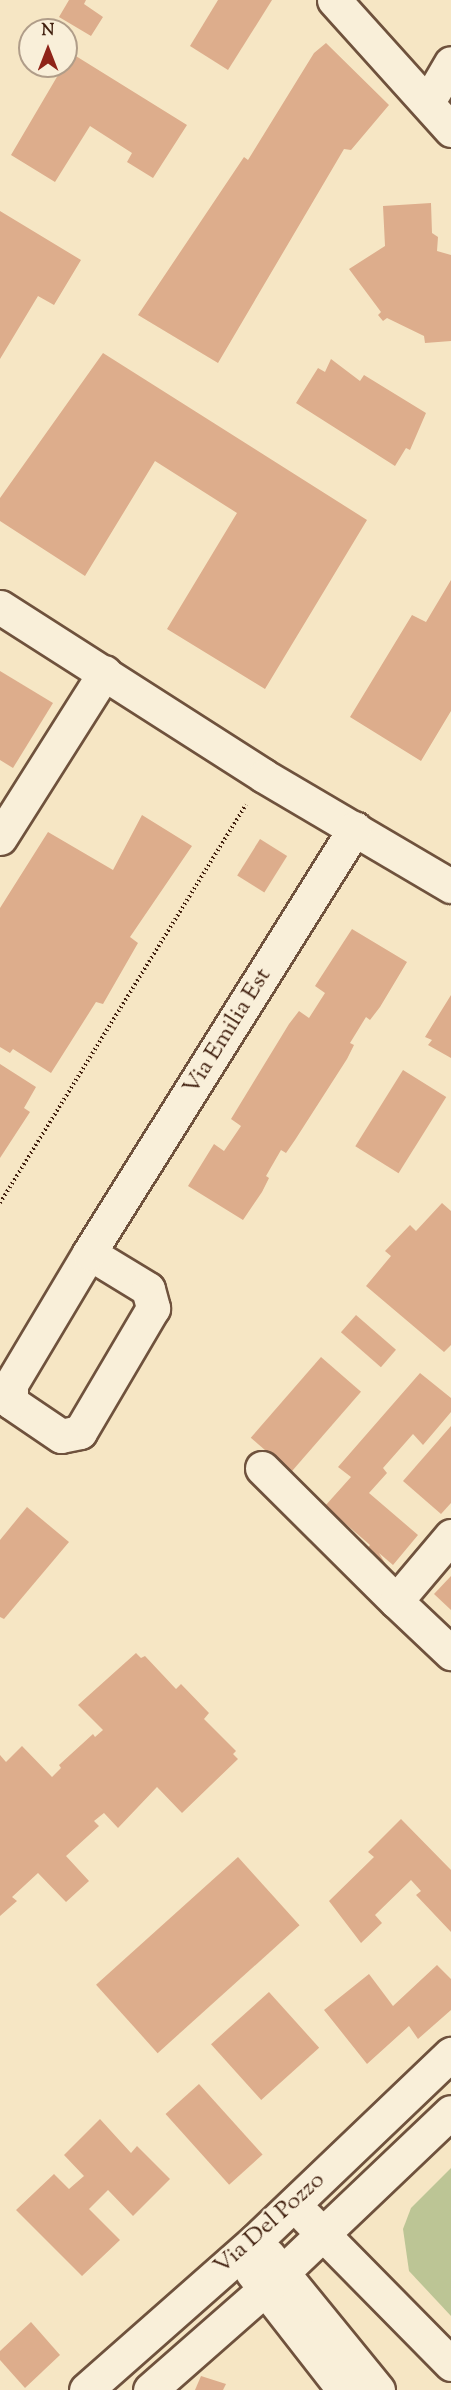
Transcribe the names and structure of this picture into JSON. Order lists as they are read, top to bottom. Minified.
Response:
{"streets":{"street":["Via Emilia Est","Via Del Pozzo"]},"north":"top"}
